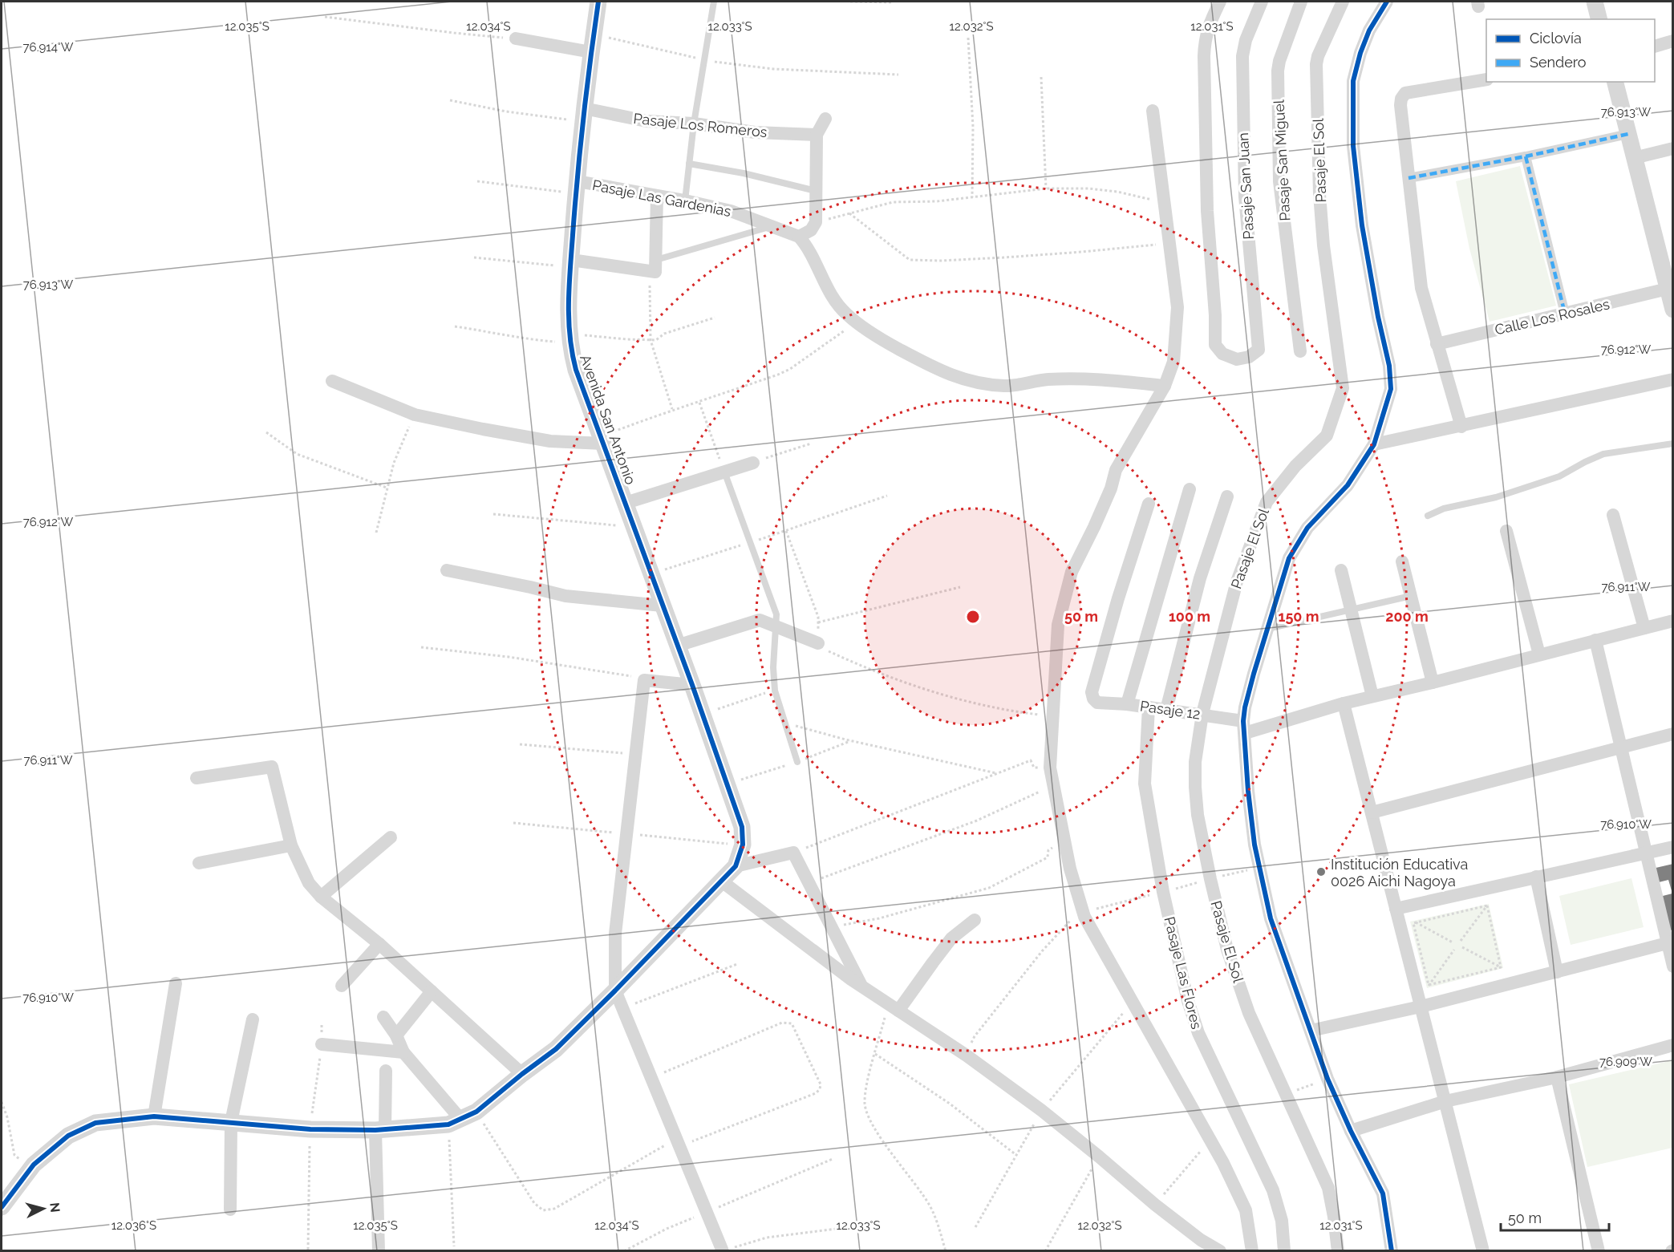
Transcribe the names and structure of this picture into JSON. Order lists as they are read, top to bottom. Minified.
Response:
{"streets":{"street":["Pasaje Los Romeros","Pasaje San Miguel","Pasaje El Sol","Pasaje San Juan","Pasaje Las Gardenias","Calle Los Rosales","Avenida San Antonio","Pasaje 12","Pasaje Las Flores"]},"crossings":[["Pasaje Los Romeros","Avenida San Antonio"],["Pasaje El Sol","Pasaje 12"],["Pasaje Las Gardenias","Avenida San Antonio"],["Pasaje 12","Pasaje Las Flores"]],"places":["Institución Educativa 0026 Aichi Nagoya"],"legend":["Ciclovía","Sendero"],"scale_bar":"50 m","north":"right","coordinates":["12.035°S","12.034°S","12.033°S","12.032°S","12.031°S","76.914°W","76.913°W","76.912°W","76.911°W","76.910°W","76.909°W","12.036°S"],"rings":["50 m","100 m","150 m","200 m"]}
